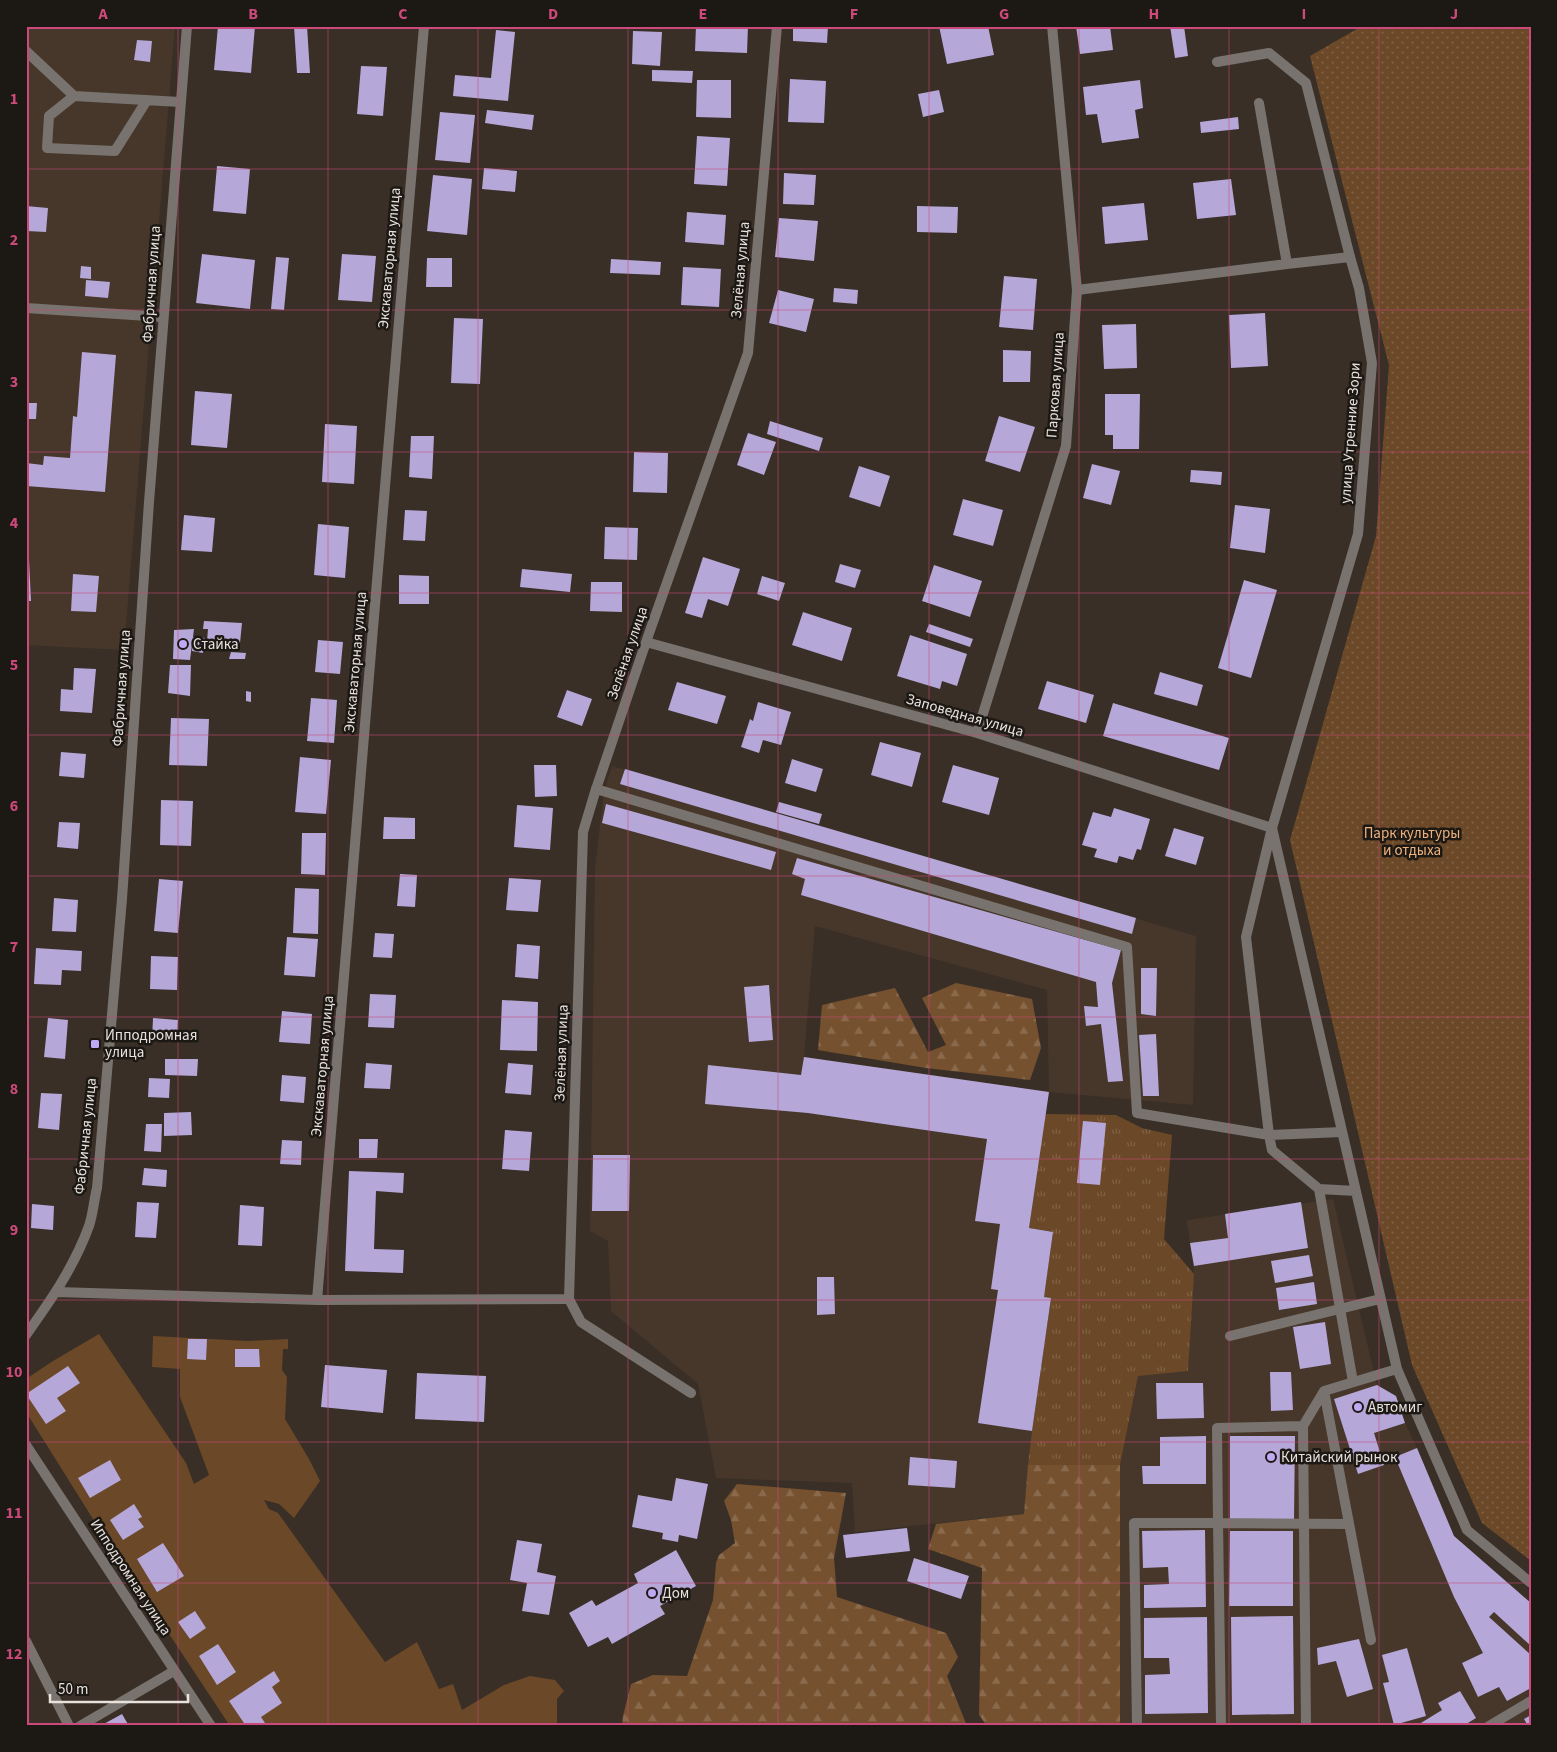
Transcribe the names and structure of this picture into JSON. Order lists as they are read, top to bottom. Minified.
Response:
{"streets":{"street":["Экскаваторная улица","Зелёная улица","Фабричная улица","Парковая улица","улица Утренние Зори","Заповедная улица","Ипподромная улица"]},"crossings":[["Зелёная улица","Заповедная улица"],["Парковая улица","Заповедная улица"],["улица Утренние Зори","Заповедная улица"]],"parks":["Парк культуры и отдыха"],"places":{"other":["Стайка","Автомиг","Китайский рынок","Дом"],"transit":["Ипподромная улица"]},"scale_bar":"50 m","grid":{"columns":["A","B","C","D","E","F","G","H","I","J"],"rows":["1","2","3","4","5","6","7","8","9","10","11","12"]}}
